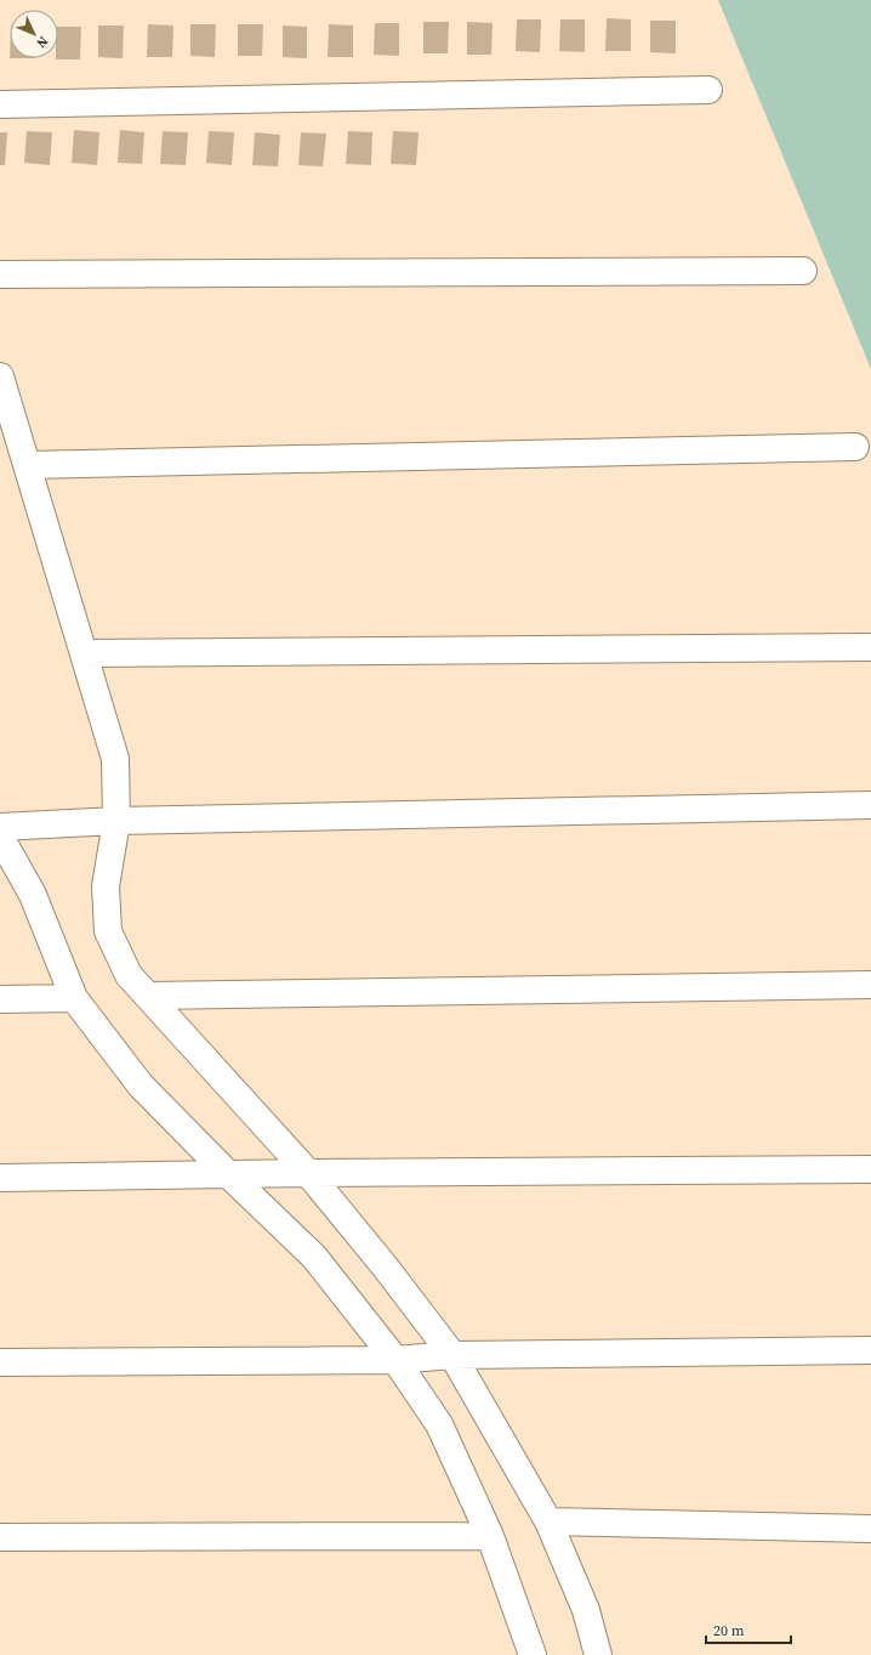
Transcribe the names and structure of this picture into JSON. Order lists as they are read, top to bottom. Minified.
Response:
{"scale_bar":"20 m","north":"bottom right"}
